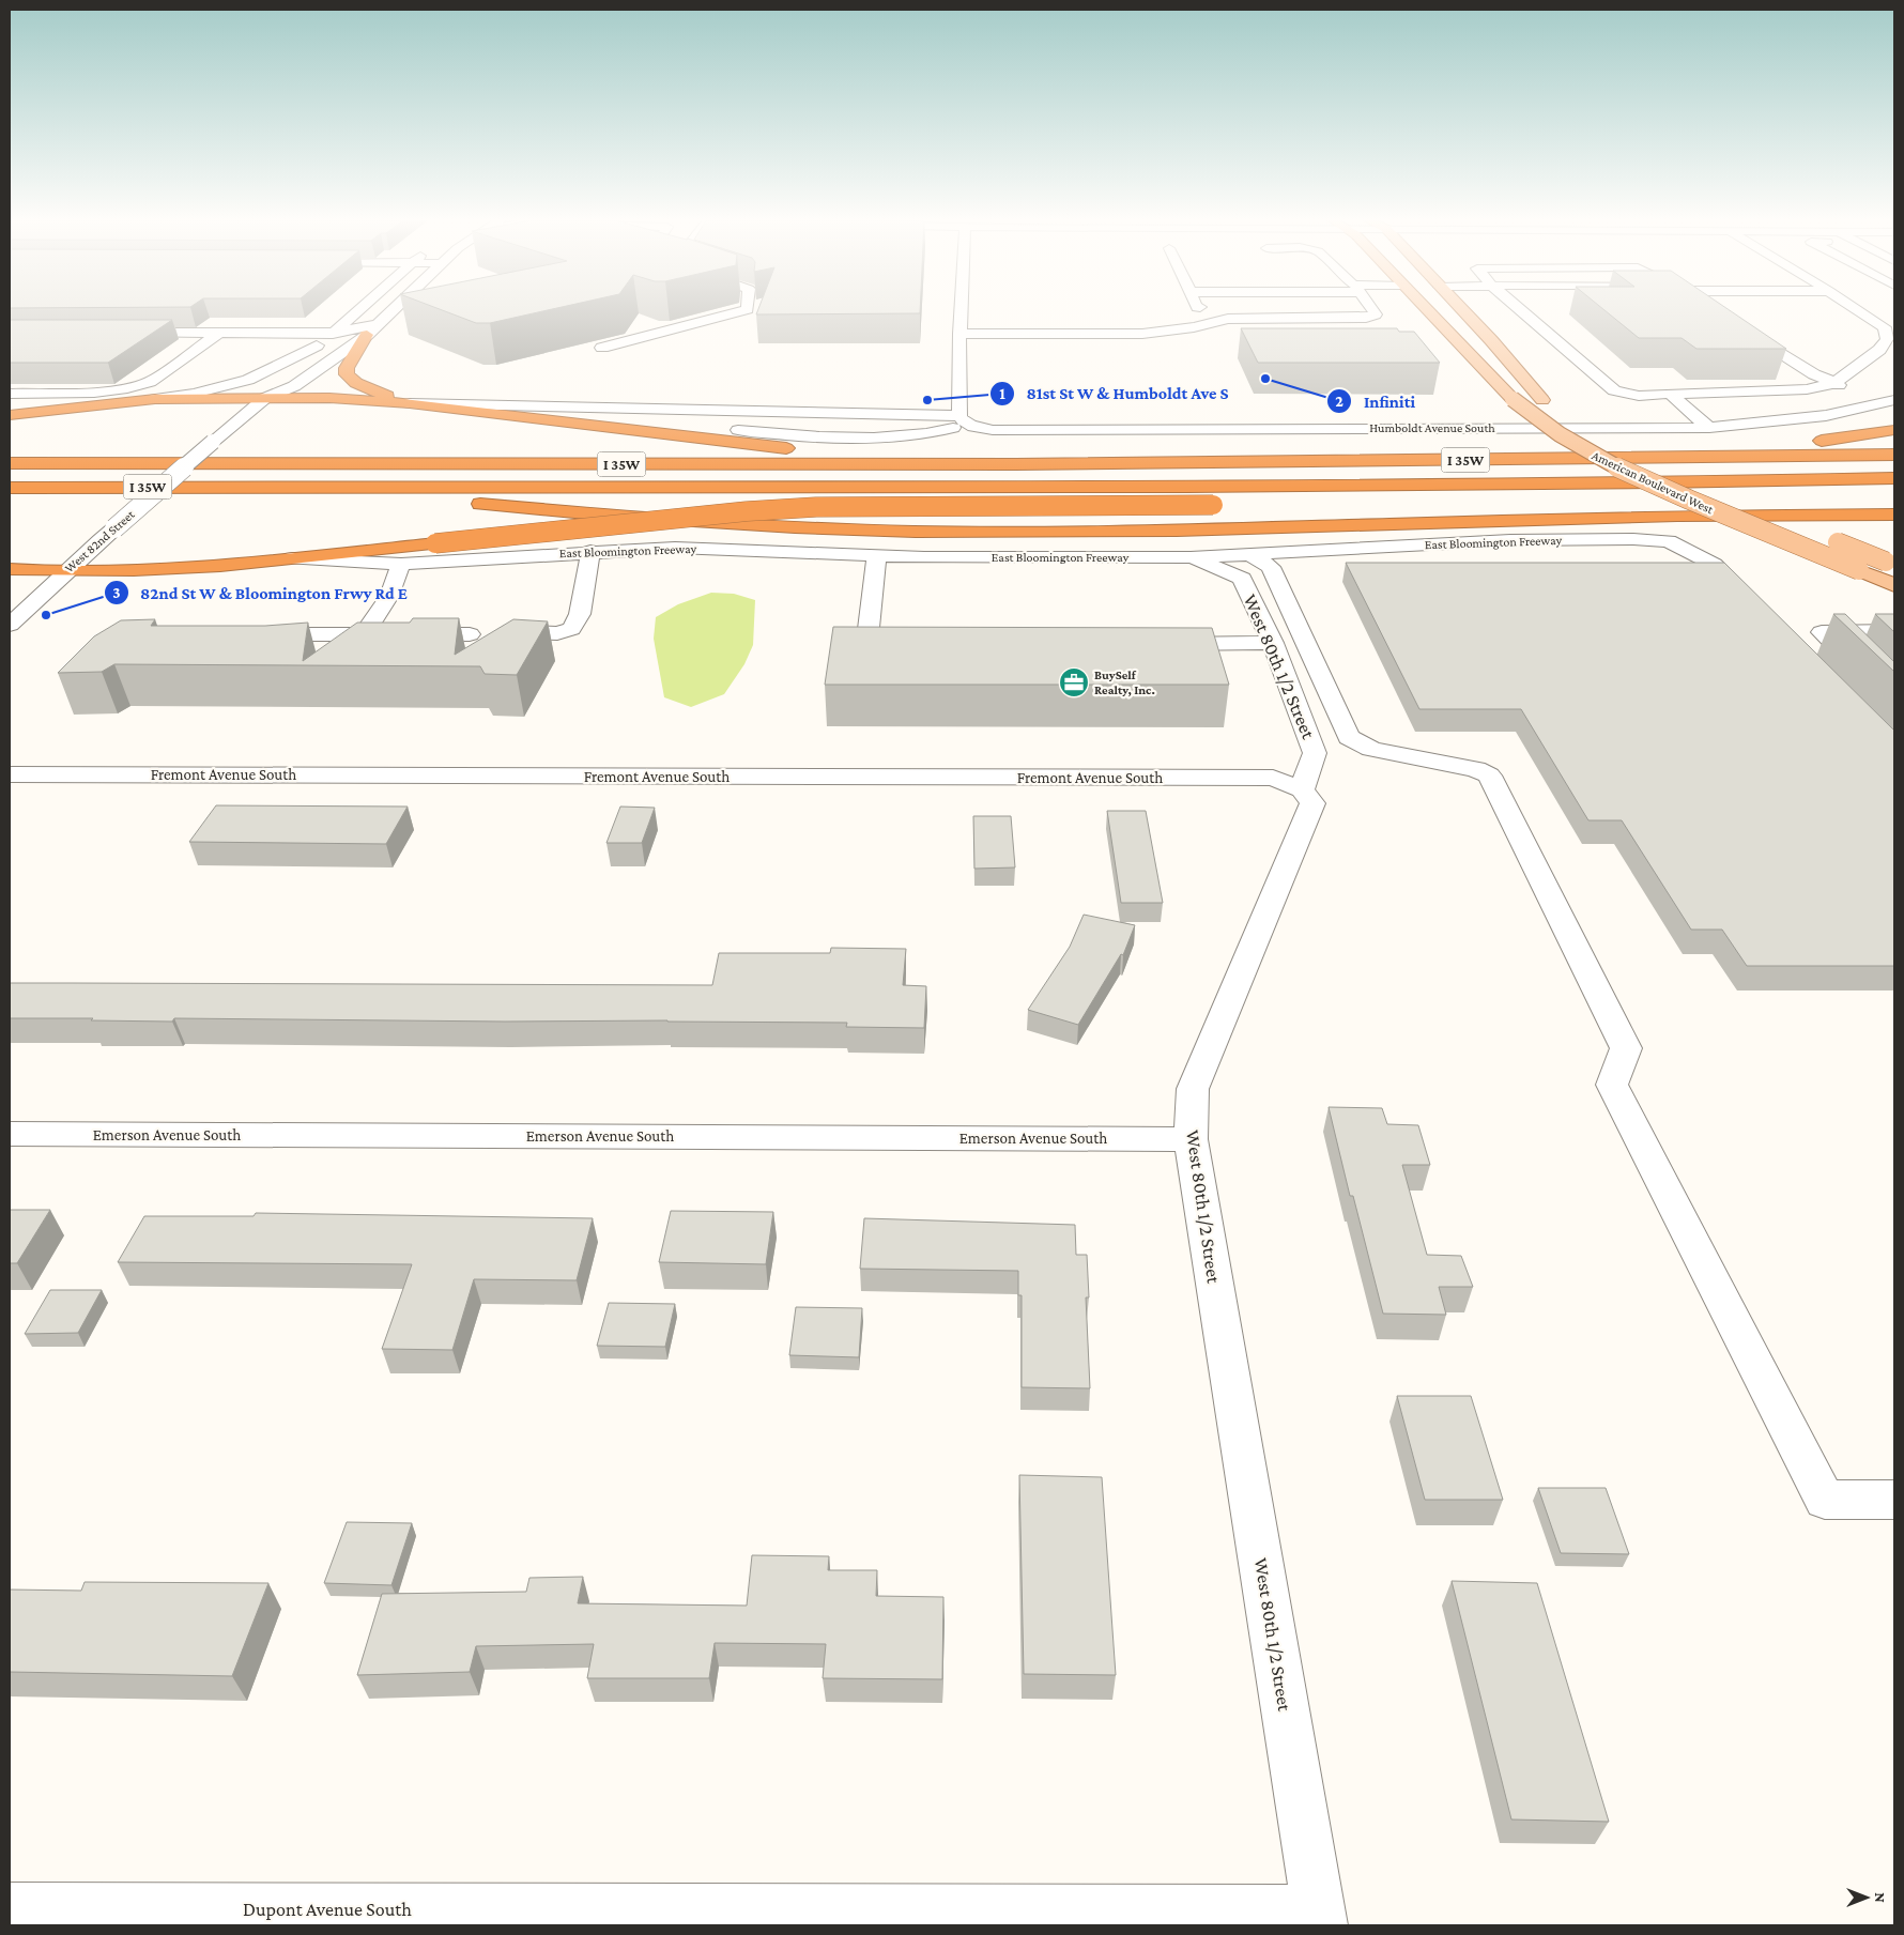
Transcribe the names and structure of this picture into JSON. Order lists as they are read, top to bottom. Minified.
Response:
{"streets":{"highway":["I 35W"],"main road":["American Boulevard West"],"street":["Humboldt Avenue South","West 82nd Street","East Bloomington Freeway","West 80th 1/2 Street","Fremont Avenue South","Emerson Avenue South","Dupont Avenue South"]},"crossings":[["East Bloomington Freeway","West 80th 1/2 Street"],["West 80th 1/2 Street","Fremont Avenue South"],["West 80th 1/2 Street","Emerson Avenue South"],["West 80th 1/2 Street","Dupont Avenue South"]],"places":{"other":["Infiniti","81st St W & Humboldt Ave S","82nd St W & Bloomington Frwy Rd E"],"office":["BuySelf Realty, Inc."]},"north":"right"}
